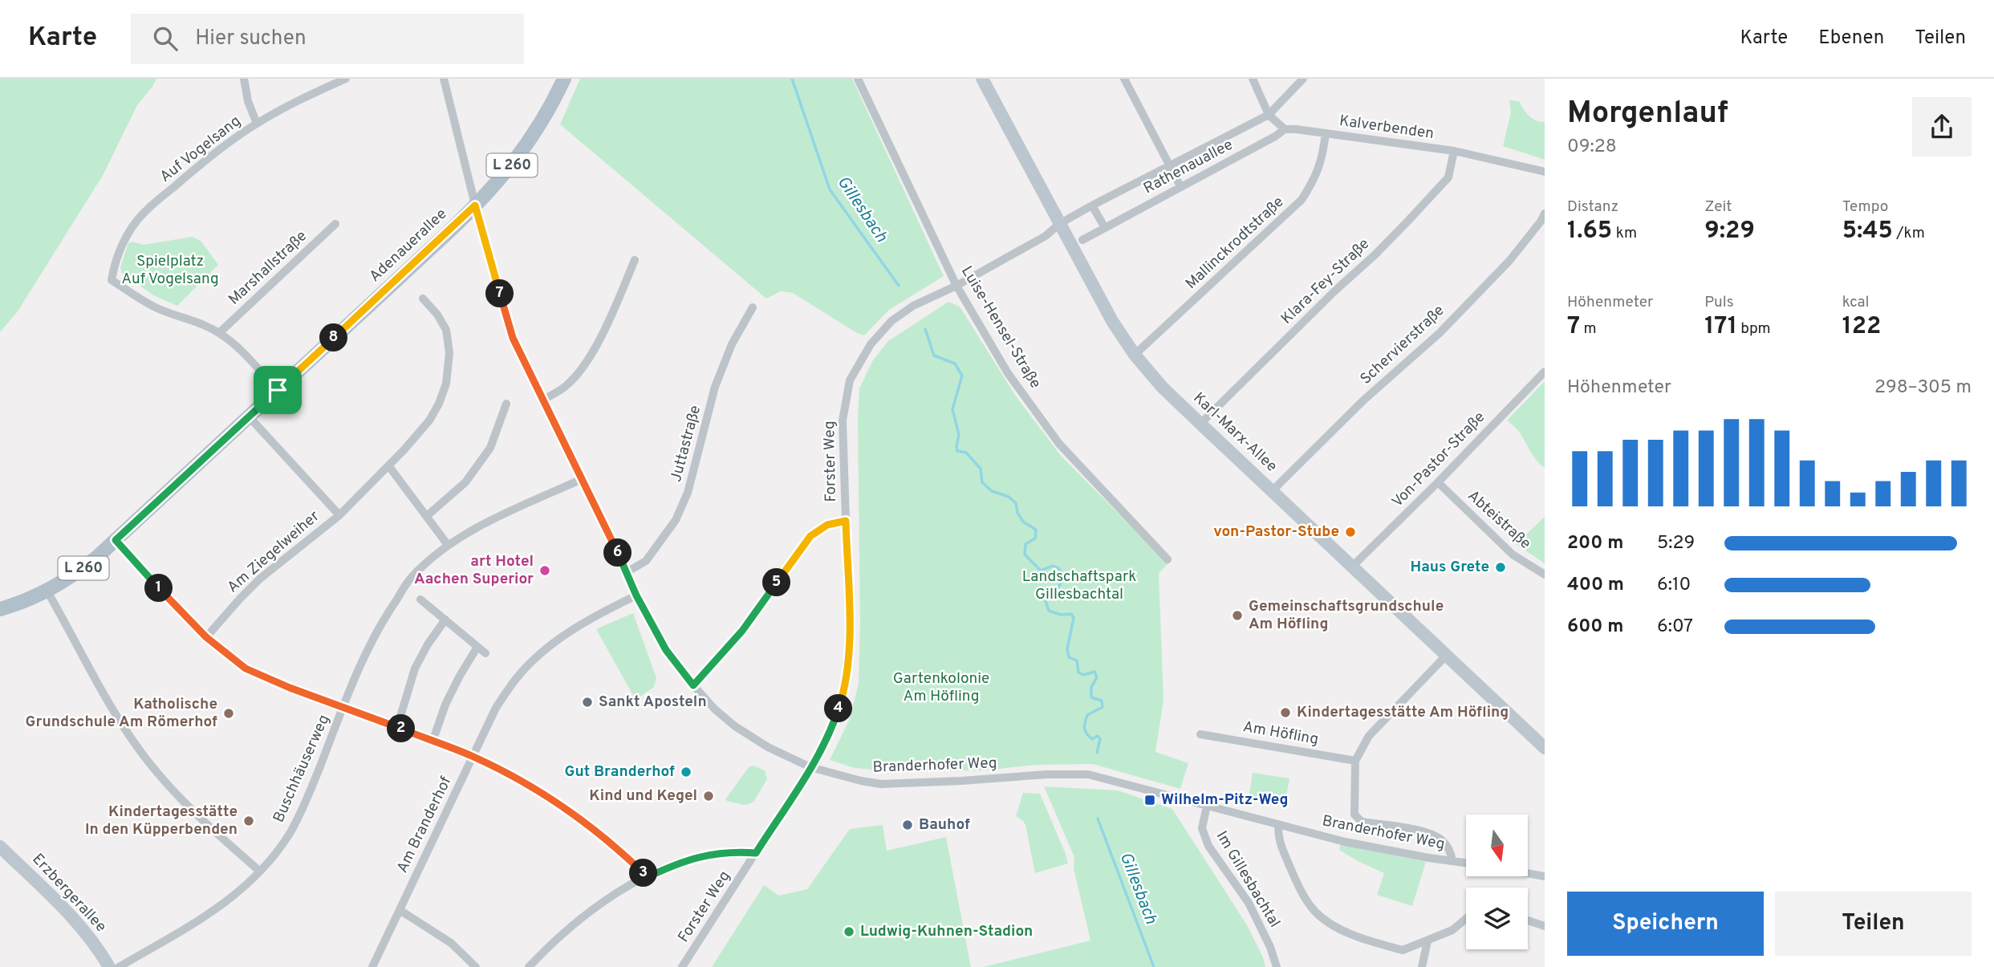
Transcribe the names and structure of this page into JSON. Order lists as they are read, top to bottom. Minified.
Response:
{"streets":{"main road":["L 260","Adenauerallee"],"street":["Kalverbenden","Auf Vogelsang","Rathenauallee","Mallinckrodtstraße","Marshallstraße","Klara-Fey-Straße","Luise-Hensel-Straße","Schervierstraße","Karl-Marx-Allee","Juttastraße","Von-Pastor-Straße","Forster Weg","Abteistraße","Am Ziegelweiher","Am Höfling","Branderhofer Weg","Buschhäuserweg","Am Branderhof","Im Gillesbachtal","Erzbergerallee"]},"crossings":[["Kalverbenden","Rathenauallee"],["Kalverbenden","Mallinckrodtstraße"],["Kalverbenden","Klara-Fey-Straße"],["Auf Vogelsang","Marshallstraße"],["Rathenauallee","Karl-Marx-Allee"],["Rathenauallee","Forster Weg"],["Mallinckrodtstraße","Karl-Marx-Allee"],["Adenauerallee","Am Ziegelweiher"],["Adenauerallee","Branderhofer Weg"],["Klara-Fey-Straße","Karl-Marx-Allee"],["Luise-Hensel-Straße","Forster Weg"],["Schervierstraße","Karl-Marx-Allee"],["Karl-Marx-Allee","Von-Pastor-Straße"],["Karl-Marx-Allee","Forster Weg"],["Juttastraße","Branderhofer Weg"],["Von-Pastor-Straße","Abteistraße"],["Forster Weg","Branderhofer Weg"],["Am Höfling","Branderhofer Weg"],["Branderhofer Weg","Buschhäuserweg"],["Branderhofer Weg","Am Branderhof"],["Branderhofer Weg","Im Gillesbachtal"]],"water":["Gillesbach"],"parks":["Spielplatz Auf Vogelsang","Landschaftspark Gillesbachtal","Gartenkolonie Am Höfling"],"places":{"other":["von-Pastor-Stube","Haus Grete","art Hotel Aachen Superior","Gemeinschaftsgrundschule Am Höfling","Sankt Aposteln","Kindertagesstätte Am Höfling","Katholische Grundschule Am Römerhof","Gut Branderhof","Kind und Kegel","Kindertagesstätte In den Küpperbenden","Bauhof","Ludwig-Kuhnen-Stadion"],"transit":["Wilhelm-Pitz-Weg"]},"north":"bottom","page":{"header":"Karte","search":"Hier suchen","nav":["Karte","Ebenen","Teilen"],"heading":["Morgenlauf","09:28"],"stats":[["Distanz","1.65 km"],["Zeit","9:29"],["Tempo","5:45 /km"],["Höhenmeter","7 m"],["Puls","171 bpm"],["kcal","122"]],"pins":["7","8","6","5","1","4","2","3"],"chart":["Höhenmeter","298–305 m"],"list":[{"name":"200 m","note":"5:29"},{"name":"400 m","note":"6:10"},{"name":"600 m","note":"6:07"}],"buttons":["Speichern","Teilen"]}}
